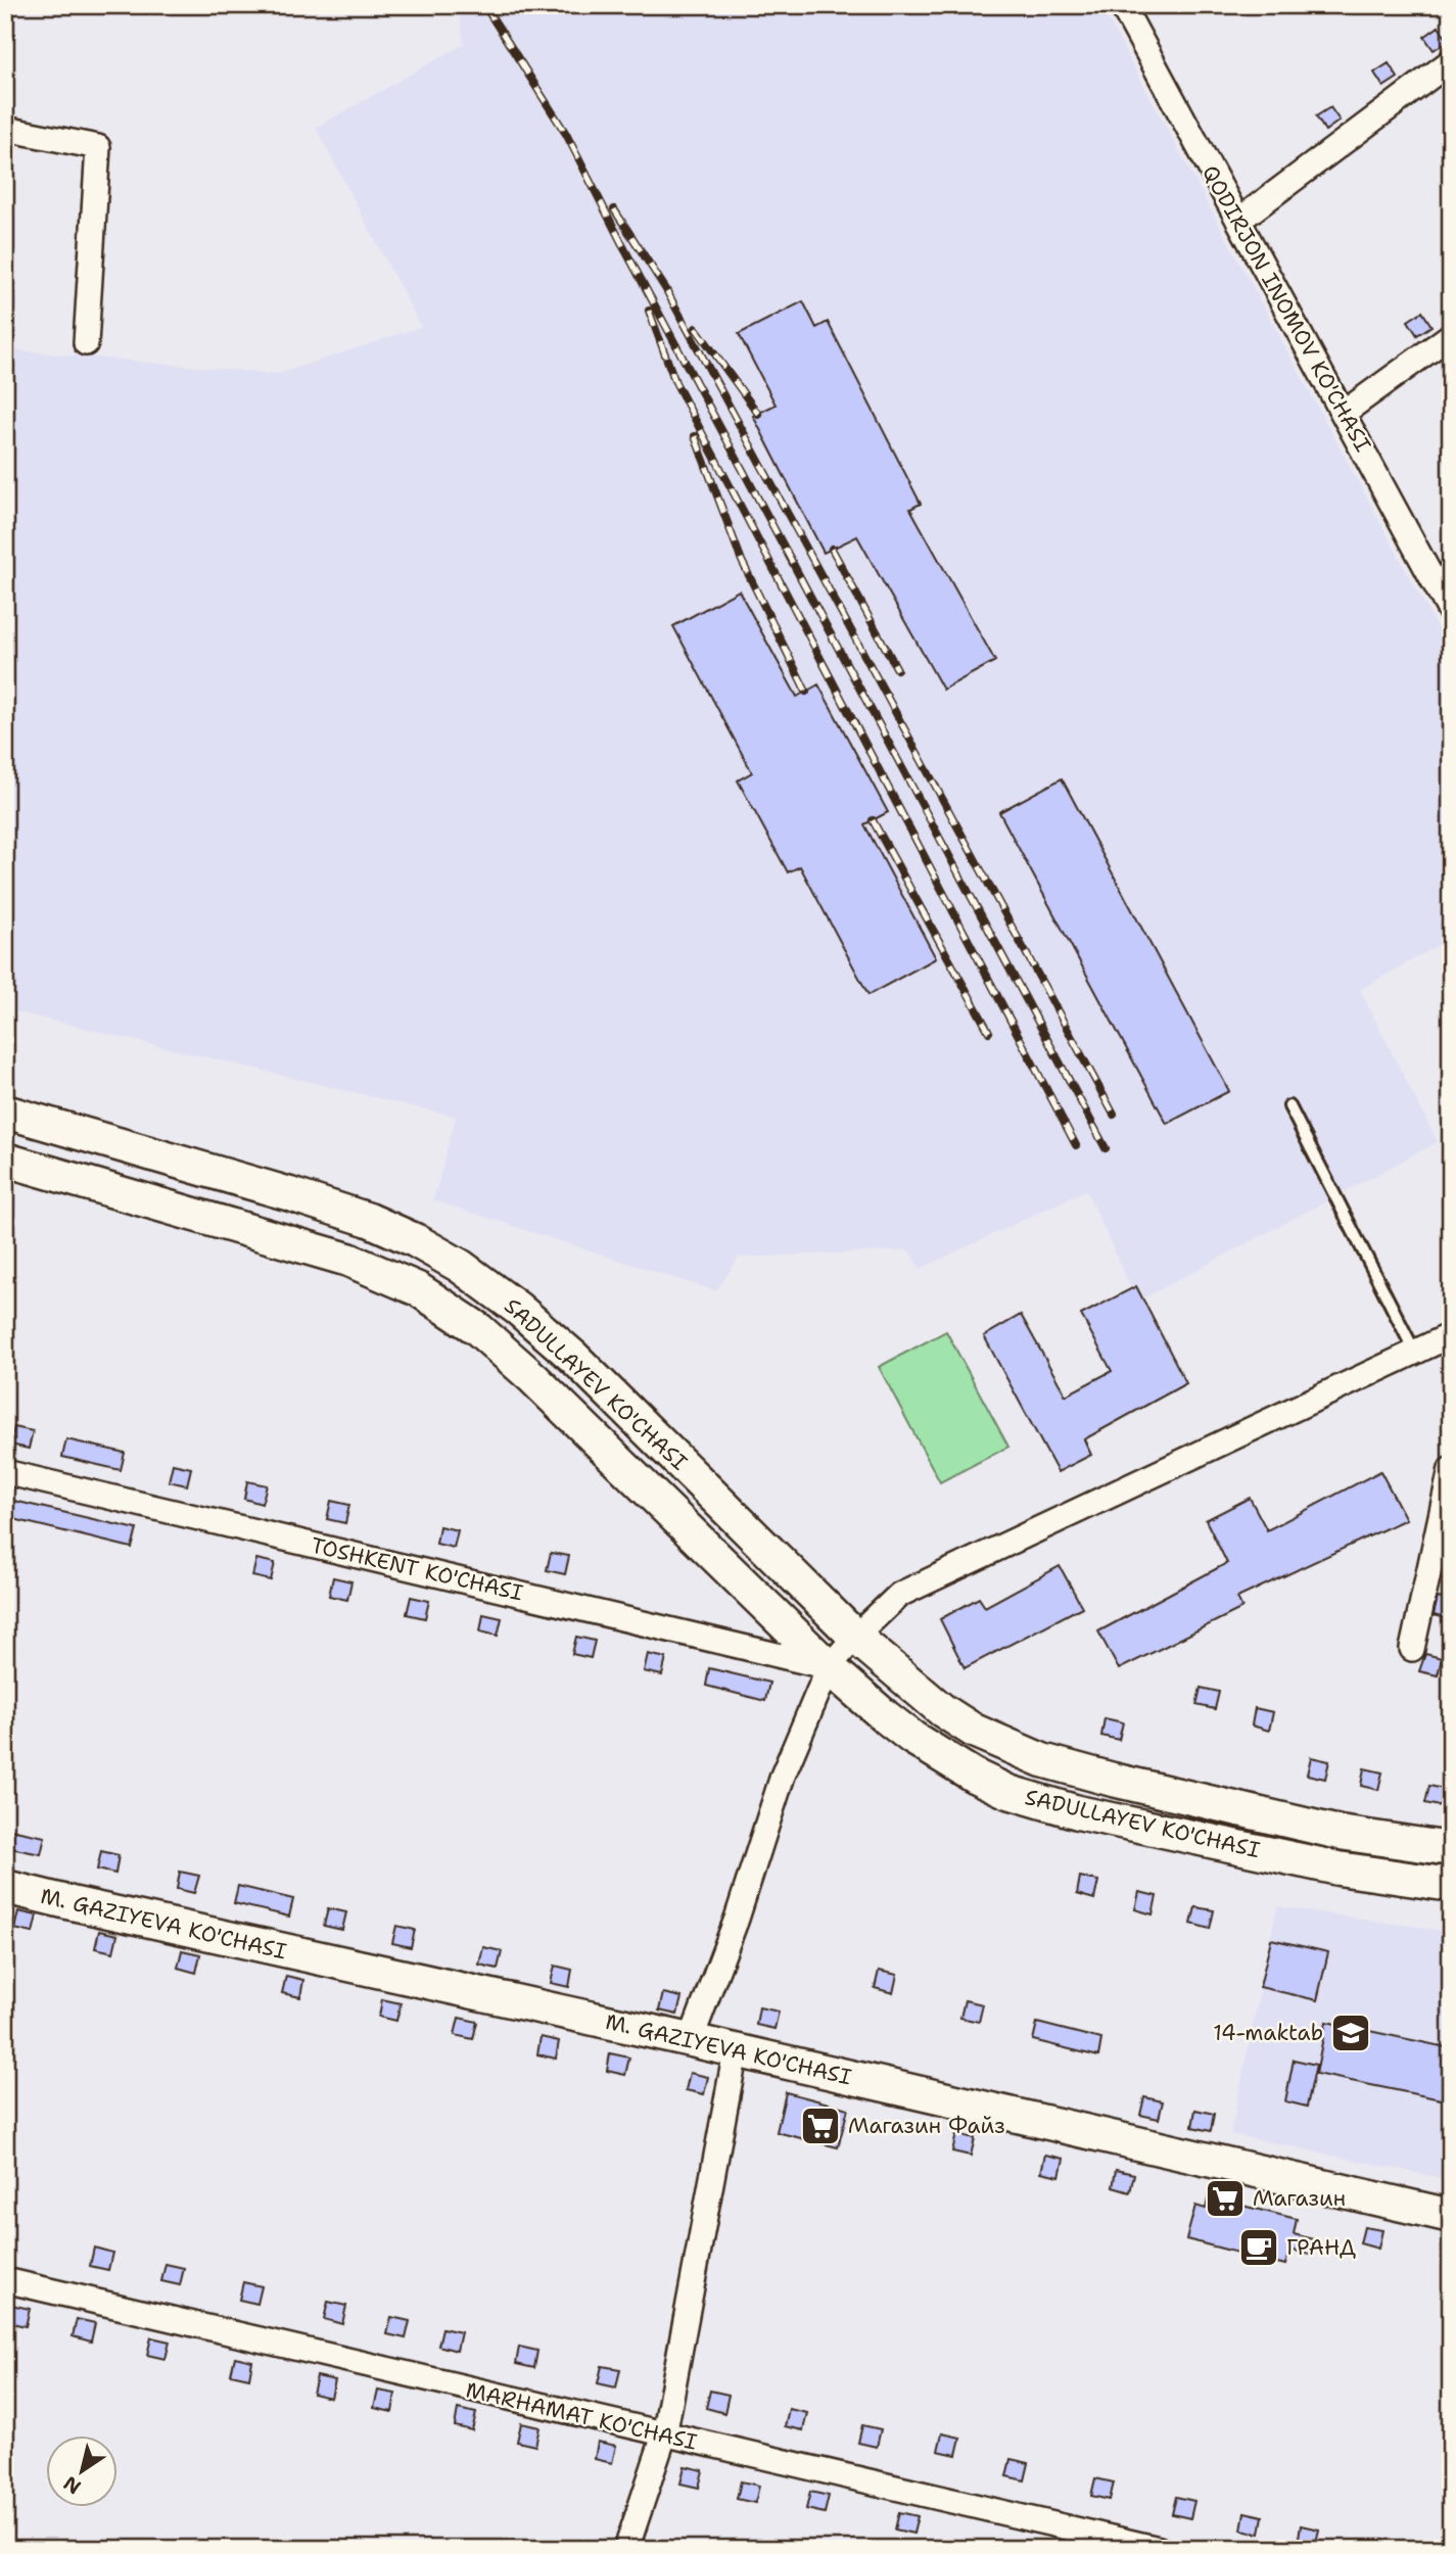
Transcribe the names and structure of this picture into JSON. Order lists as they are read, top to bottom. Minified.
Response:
{"streets":{"main road":["SADULLAYEV KO'CHASI","M. GAZIYEVA KO'CHASI"],"street":["QODIRJON INOMOV KO'CHASI","TOSHKENT KO'CHASI","MARHAMAT KO'CHASI"]},"crossings":[["SADULLAYEV KO'CHASI","TOSHKENT KO'CHASI"]],"places":{"school or university":["14-maktab"],"supermarket":["Магазин Файз","Магазин"],"cafe":["ГРАНД"]},"north":"bottom left"}
